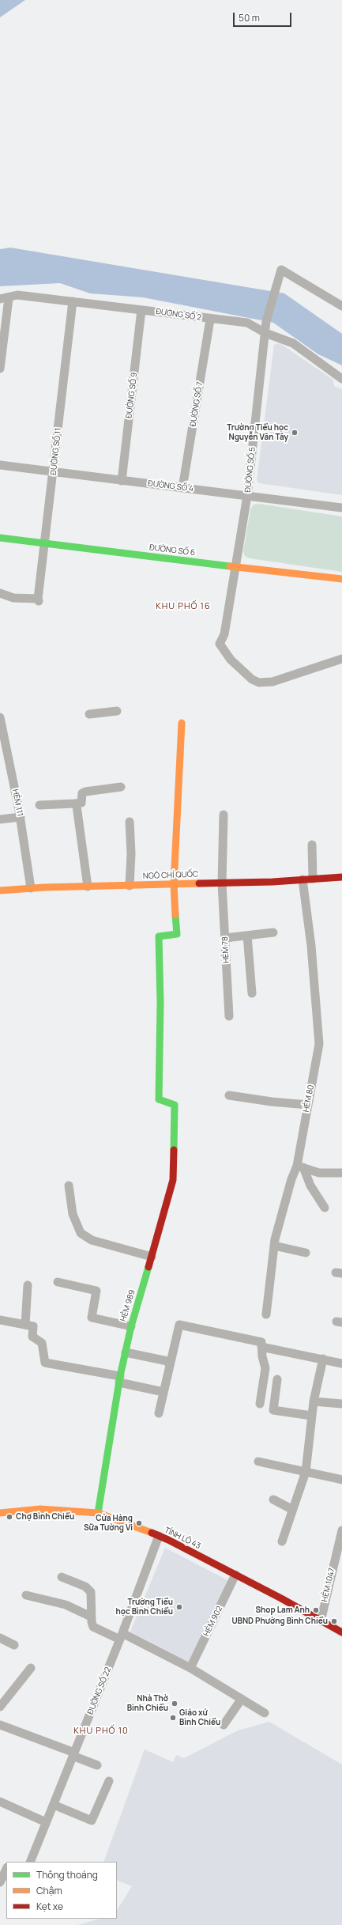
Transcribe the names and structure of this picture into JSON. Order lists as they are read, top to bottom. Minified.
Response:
{"streets":{"street":["ĐƯỜNG SỐ 2","ĐƯỜNG SỐ 9","ĐƯỜNG SỐ 7","ĐƯỜNG SỐ 11","ĐƯỜNG SỐ 5","ĐƯỜNG SỐ 4","ĐƯỜNG SỐ 6","HẺM 111","NGÔ CHÍ QUỐC","HẺM 78","HẺM 80","HẺM 989","TỈNH LỘ 43","HẺM 1047","HẺM 902","ĐƯỜNG SỐ 22"]},"crossings":[["ĐƯỜNG SỐ 2","ĐƯỜNG SỐ 9"],["ĐƯỜNG SỐ 2","ĐƯỜNG SỐ 7"],["ĐƯỜNG SỐ 2","ĐƯỜNG SỐ 11"],["ĐƯỜNG SỐ 2","ĐƯỜNG SỐ 5"],["ĐƯỜNG SỐ 9","ĐƯỜNG SỐ 4"],["ĐƯỜNG SỐ 7","ĐƯỜNG SỐ 4"],["ĐƯỜNG SỐ 11","ĐƯỜNG SỐ 4"],["ĐƯỜNG SỐ 11","ĐƯỜNG SỐ 6"],["ĐƯỜNG SỐ 5","ĐƯỜNG SỐ 4"],["ĐƯỜNG SỐ 5","ĐƯỜNG SỐ 6"],["HẺM 111","NGÔ CHÍ QUỐC"],["NGÔ CHÍ QUỐC","HẺM 78"],["NGÔ CHÍ QUỐC","HẺM 80"],["NGÔ CHÍ QUỐC","HẺM 989"],["HẺM 989","TỈNH LỘ 43"],["TỈNH LỘ 43","HẺM 1047"],["TỈNH LỘ 43","HẺM 902"],["TỈNH LỘ 43","ĐƯỜNG SỐ 22"]],"districts":["KHU PHỐ 16","KHU PHỐ 10"],"places":["Trường Tiểu học Nguyễn Văn Tây","Chợ Bình Chiểu","Cửa Hàng Sữa Tường Vi","Trường Tiểu học Bình Chiểu","Shop Lam Anh","UBND Phường Bình Chiểu","Nhà Thờ Bình Chiểu","Giáo xứ Bình Chiểu"],"legend":["Thông thoáng","Chậm","Kẹt xe"],"scale_bar":"50 m"}
